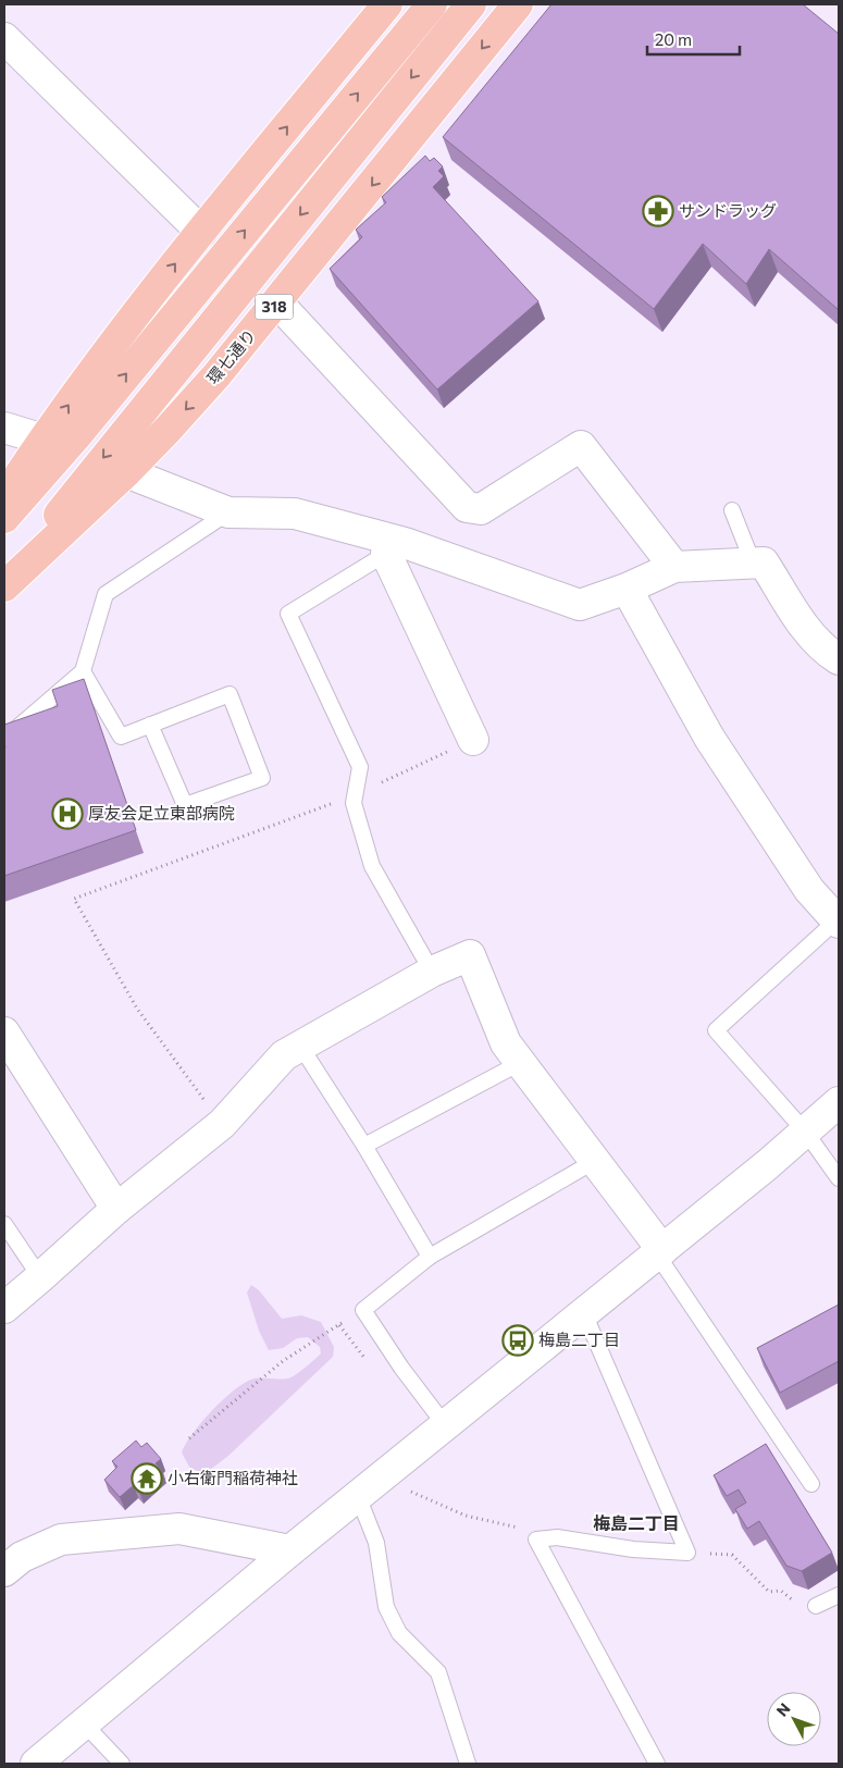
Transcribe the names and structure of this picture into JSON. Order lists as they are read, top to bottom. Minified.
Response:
{"streets":{"main road":["318","環七通り"]},"districts":["梅島二丁目"],"places":{"pharmacy":["サンドラッグ"],"hospital":["厚友会足立東部病院"],"bus stop":["梅島二丁目"],"temple":["小右衛門稲荷神社"]},"scale_bar":"20 m","north":"top left"}
